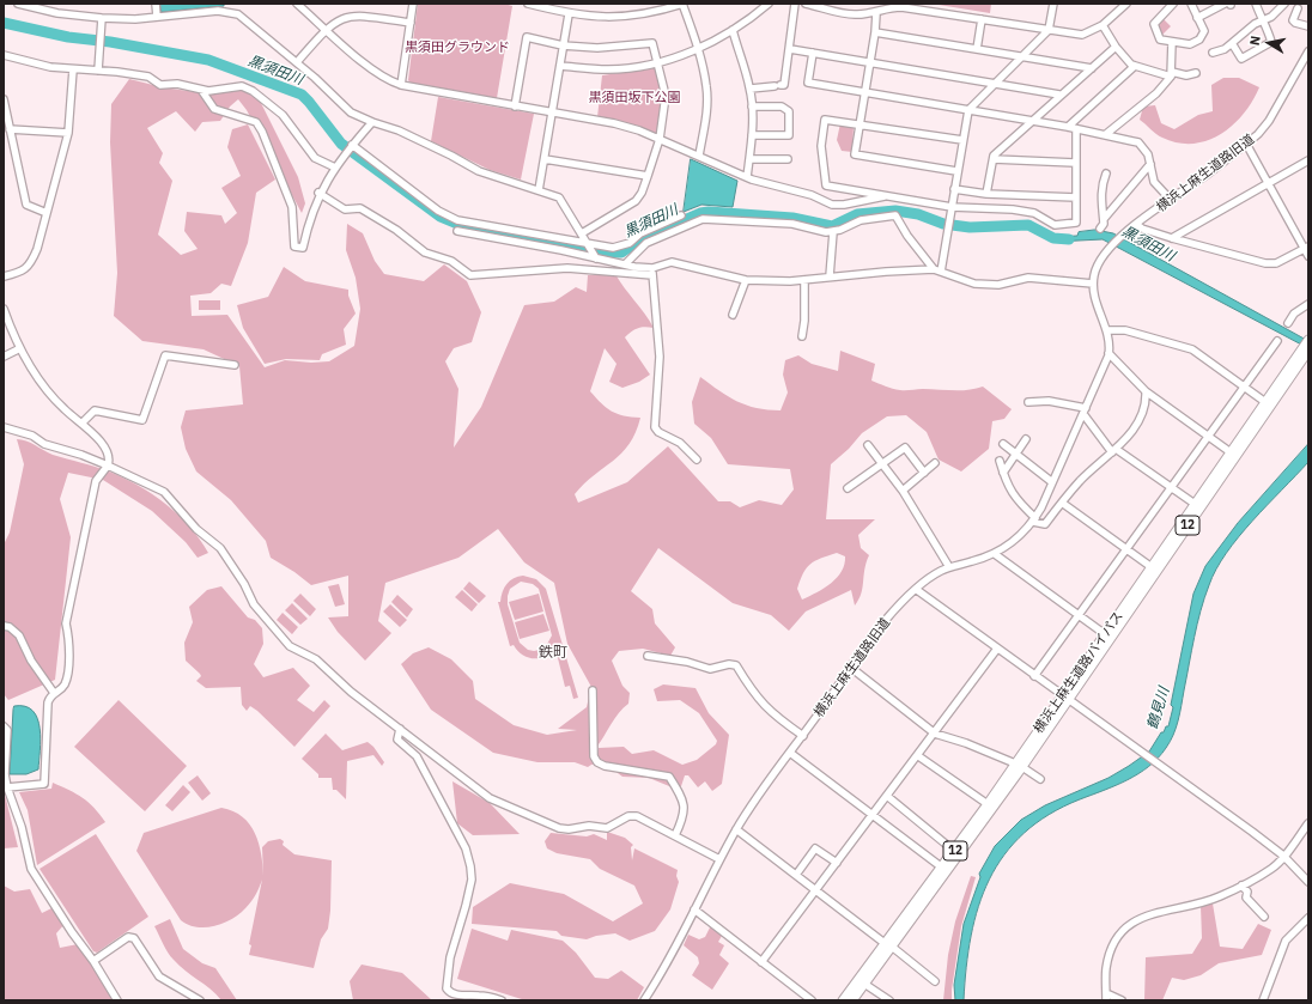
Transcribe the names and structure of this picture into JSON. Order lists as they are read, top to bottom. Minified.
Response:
{"streets":{"main road":["12","横浜上麻生道路バイパス"],"street":["横浜上麻生道路旧道"]},"districts":["鉄町"],"water":["黒須田川","鶴見川"],"parks":["黒須田グラウンド","黒須田坂下公園"],"north":"left"}
